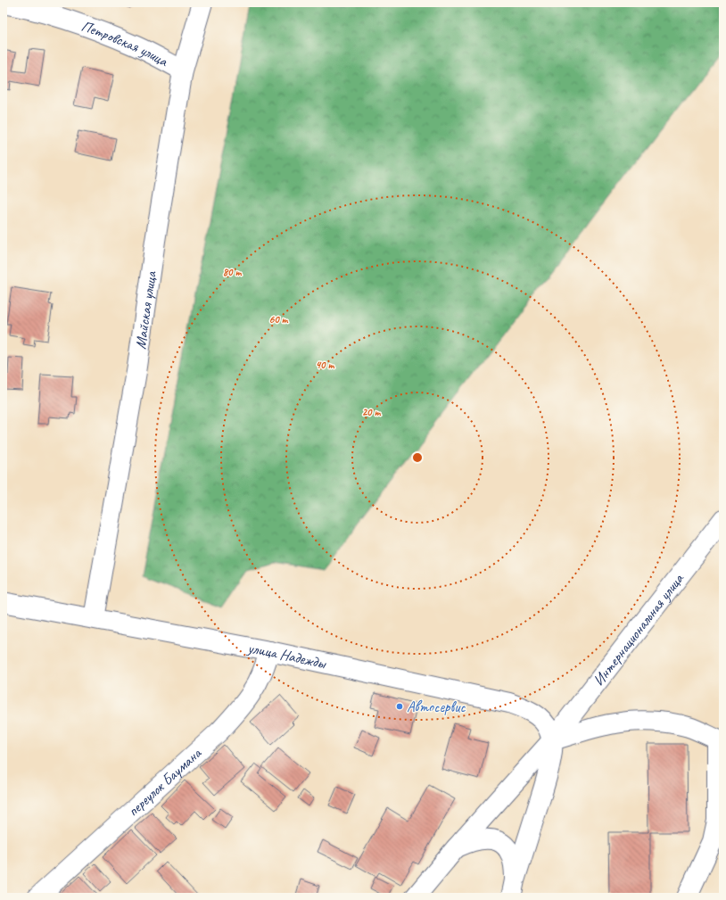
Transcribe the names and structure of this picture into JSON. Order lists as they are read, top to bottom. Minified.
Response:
{"streets":{"street":["Петровская улица","Майская улица","Интернациональная улица","улица Надежды","переулок Баумана"]},"crossings":[["Петровская улица","Майская улица"],["Майская улица","улица Надежды"],["Интернациональная улица","улица Надежды"],["улица Надежды","переулок Баумана"]],"places":["Автосервис"],"rings":["80 m","60 m","40 m","20 m"]}
